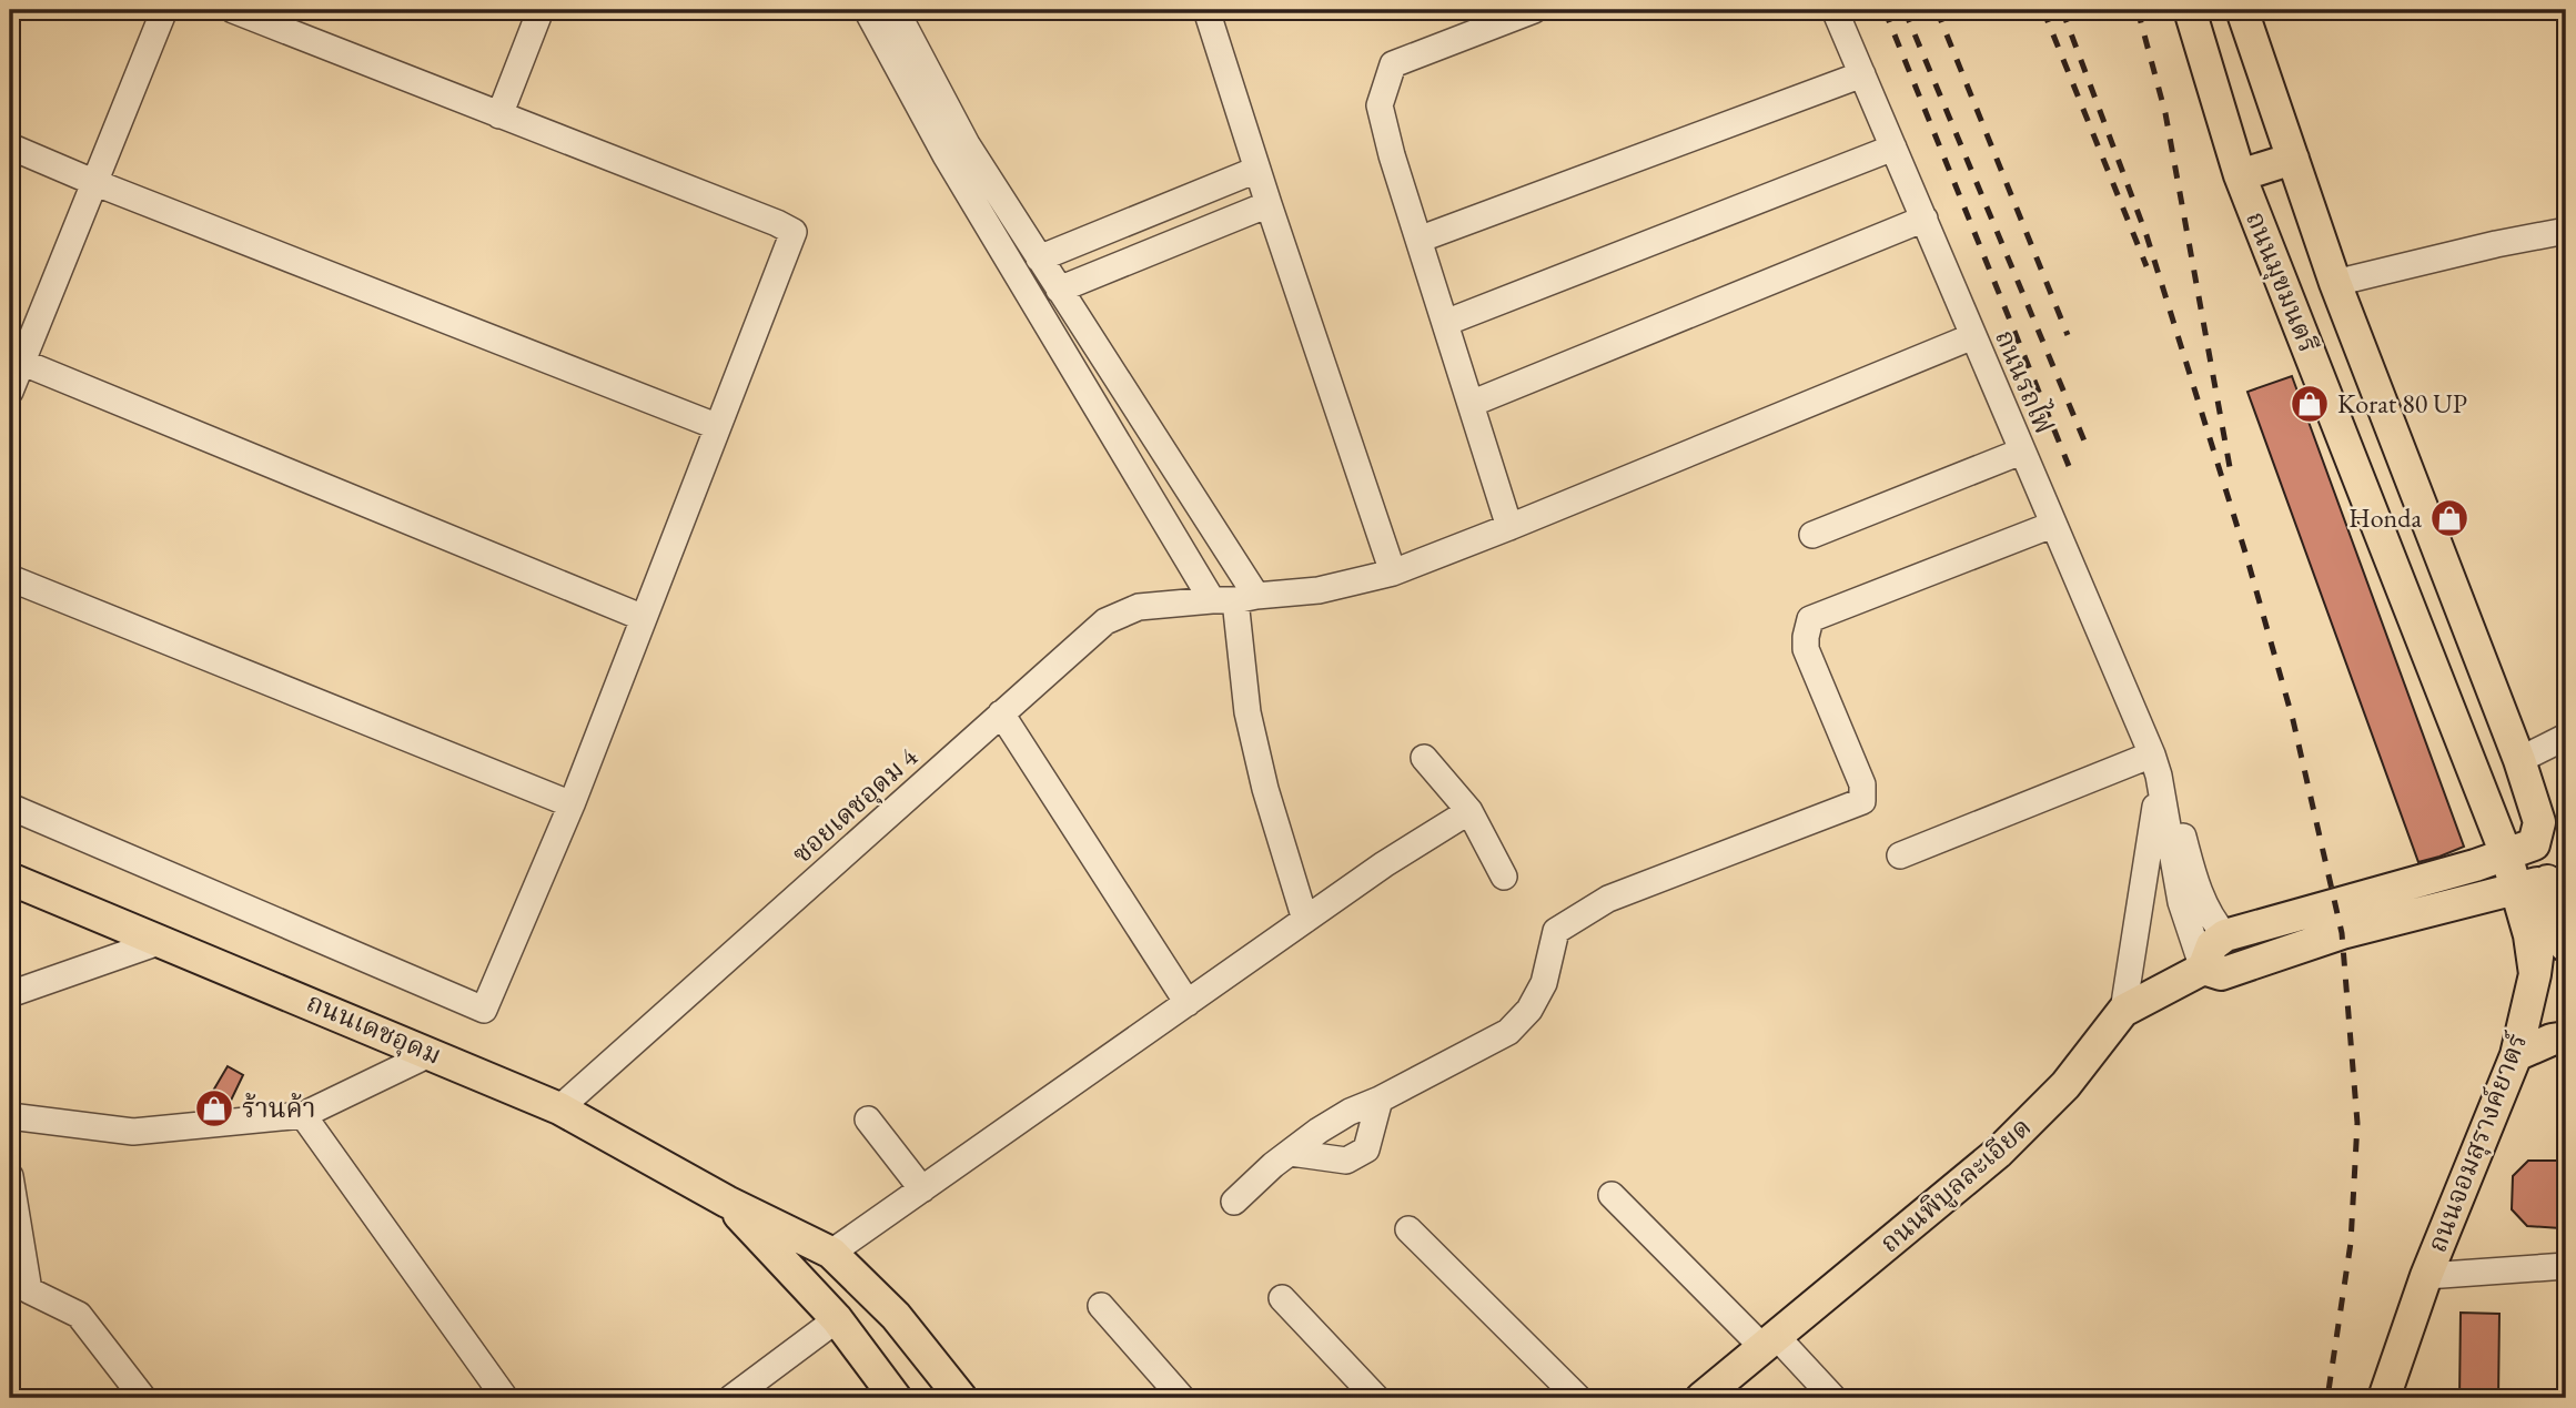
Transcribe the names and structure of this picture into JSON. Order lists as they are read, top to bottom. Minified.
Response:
{"streets":{"main road":["ถนนมุขมนตรี","ถนนเดชอุดม","ถนนจอมสุรางค์ยาตร์","ถนนพิบูลละเอียด"],"street":["ถนนรถไฟ","ซอยเดชอุดม 4"]},"crossings":[["ถนนรถไฟ","ซอยเดชอุดม 4"],["ถนนรถไฟ","ถนนพิบูลละเอียด"],["ซอยเดชอุดม 4","ถนนเดชอุดม"],["ถนนจอมสุรางค์ยาตร์","ถนนพิบูลละเอียด"]],"places":{"shop":["Korat 80 UP","Honda","ร้านค้า"]}}
